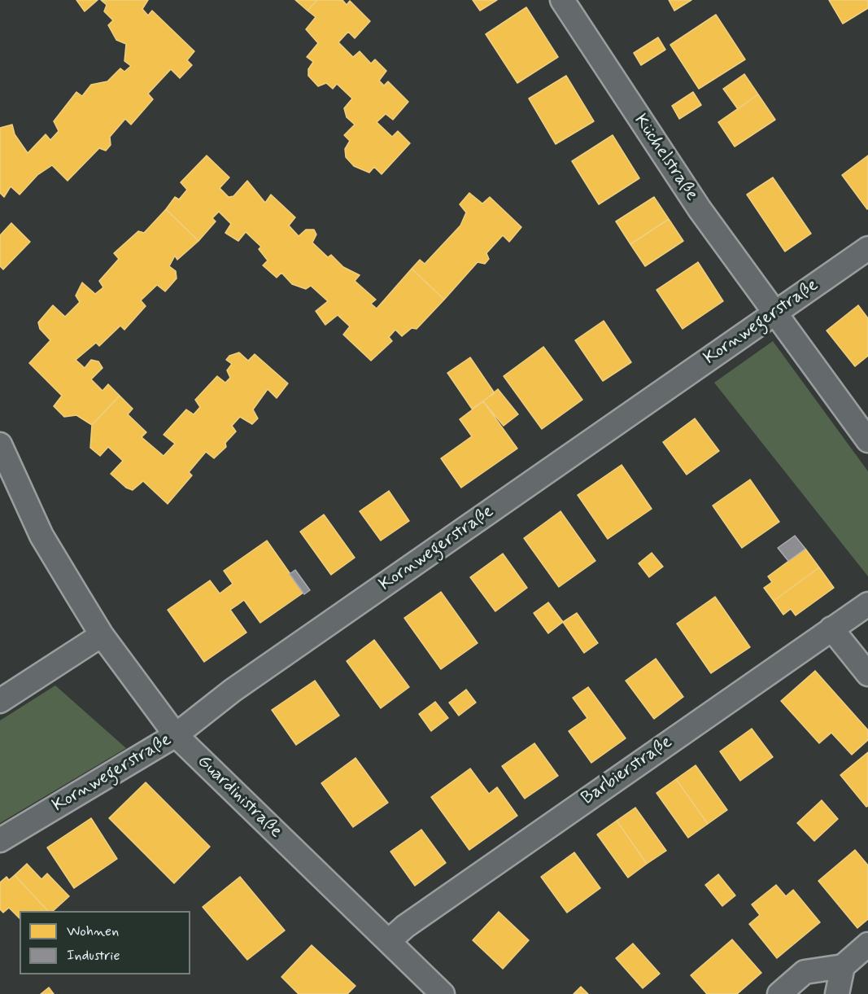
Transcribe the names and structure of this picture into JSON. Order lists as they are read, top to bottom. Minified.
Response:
{"streets":{"street":["Küchelstraße","Kornwegerstraße","Barbierstraße","Guardinistraße"]},"crossings":[["Küchelstraße","Kornwegerstraße"],["Kornwegerstraße","Guardinistraße"],["Barbierstraße","Guardinistraße"]],"legend":["Wohnen","Industrie"]}
